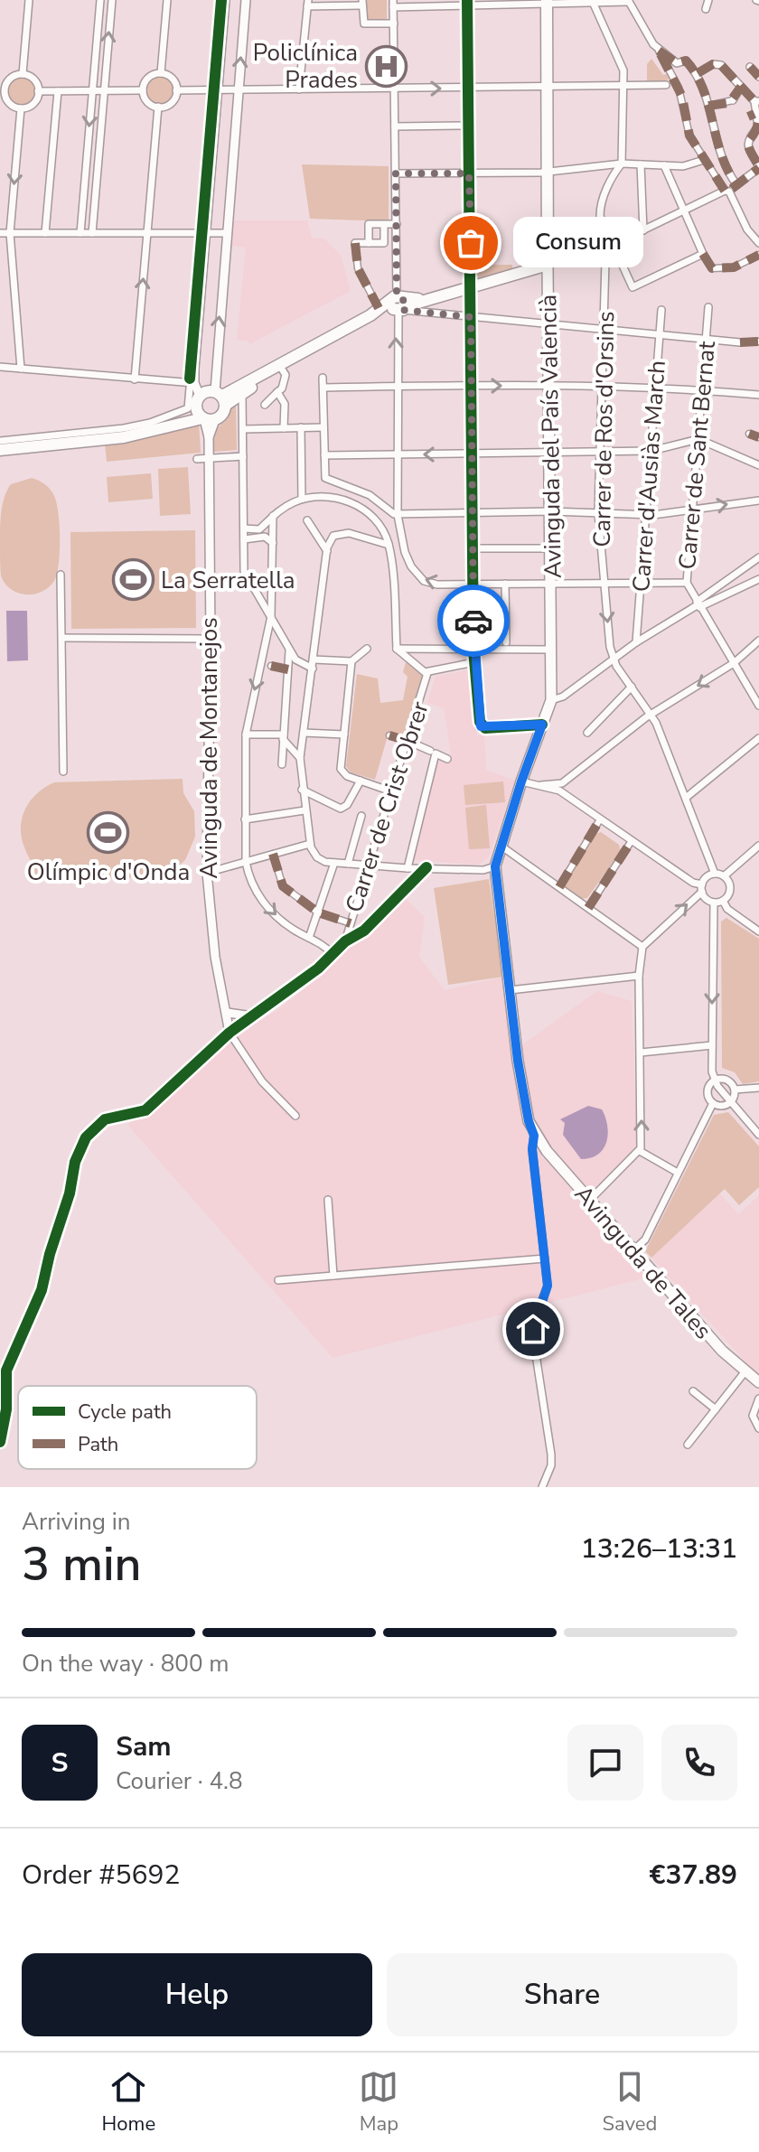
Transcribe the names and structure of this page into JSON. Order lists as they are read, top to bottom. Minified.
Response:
{"streets":{"main road":["Avinguda del País Valencià","Avinguda de Tales"],"street":["Carrer de Ros d'Orsins","Carrer de Sant Bernat","Carrer d'Ausiàs March","Avinguda de Montanejos","Carrer de Crist Obrer"]},"places":{"hospital":["Policlínica Prades"],"other":["Consum"],"sports":["La Serratella","Olímpic d'Onda"]},"legend":["Cycle path","Path"],"page":{"bubble":"Consum","heading":["3 min","Arriving in","13:26–13:31"],"panel":["Sam","Courier · 4.8","Order #5692","€37.89"],"bar":"On the way · 800 m","round":"S","buttons":["Help","Share"],"tabs":["Home","Map","Saved"]}}
